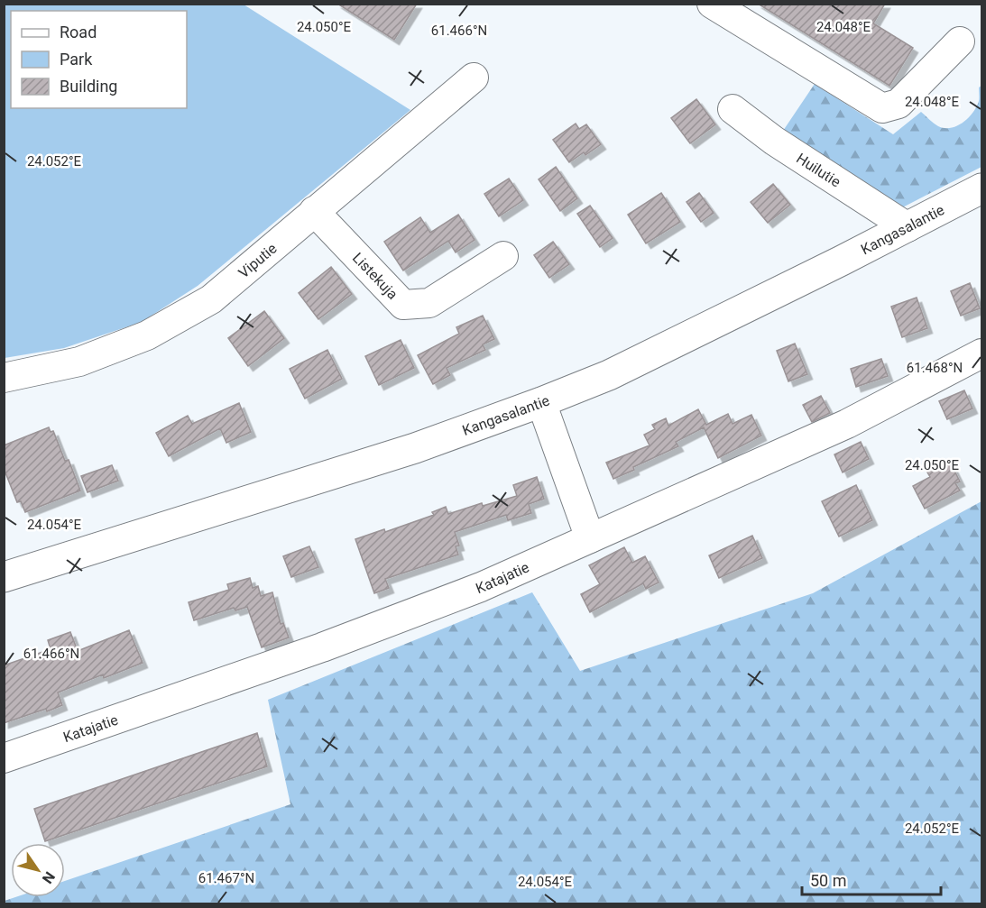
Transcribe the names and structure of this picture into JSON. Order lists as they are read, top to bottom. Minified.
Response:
{"streets":{"main road":["Kangasalantie"],"street":["Huilutie","Viputie","Listekuja","Katajatie"]},"crossings":[["Huilutie","Kangasalantie"],["Viputie","Listekuja"]],"legend":["Road","Park","Building"],"scale_bar":"50 m","north":"bottom right","coordinates":["24.050°E","24.048°E","61.466°N","24.052°E","61.468°N","24.054°E","61.467°N"]}
